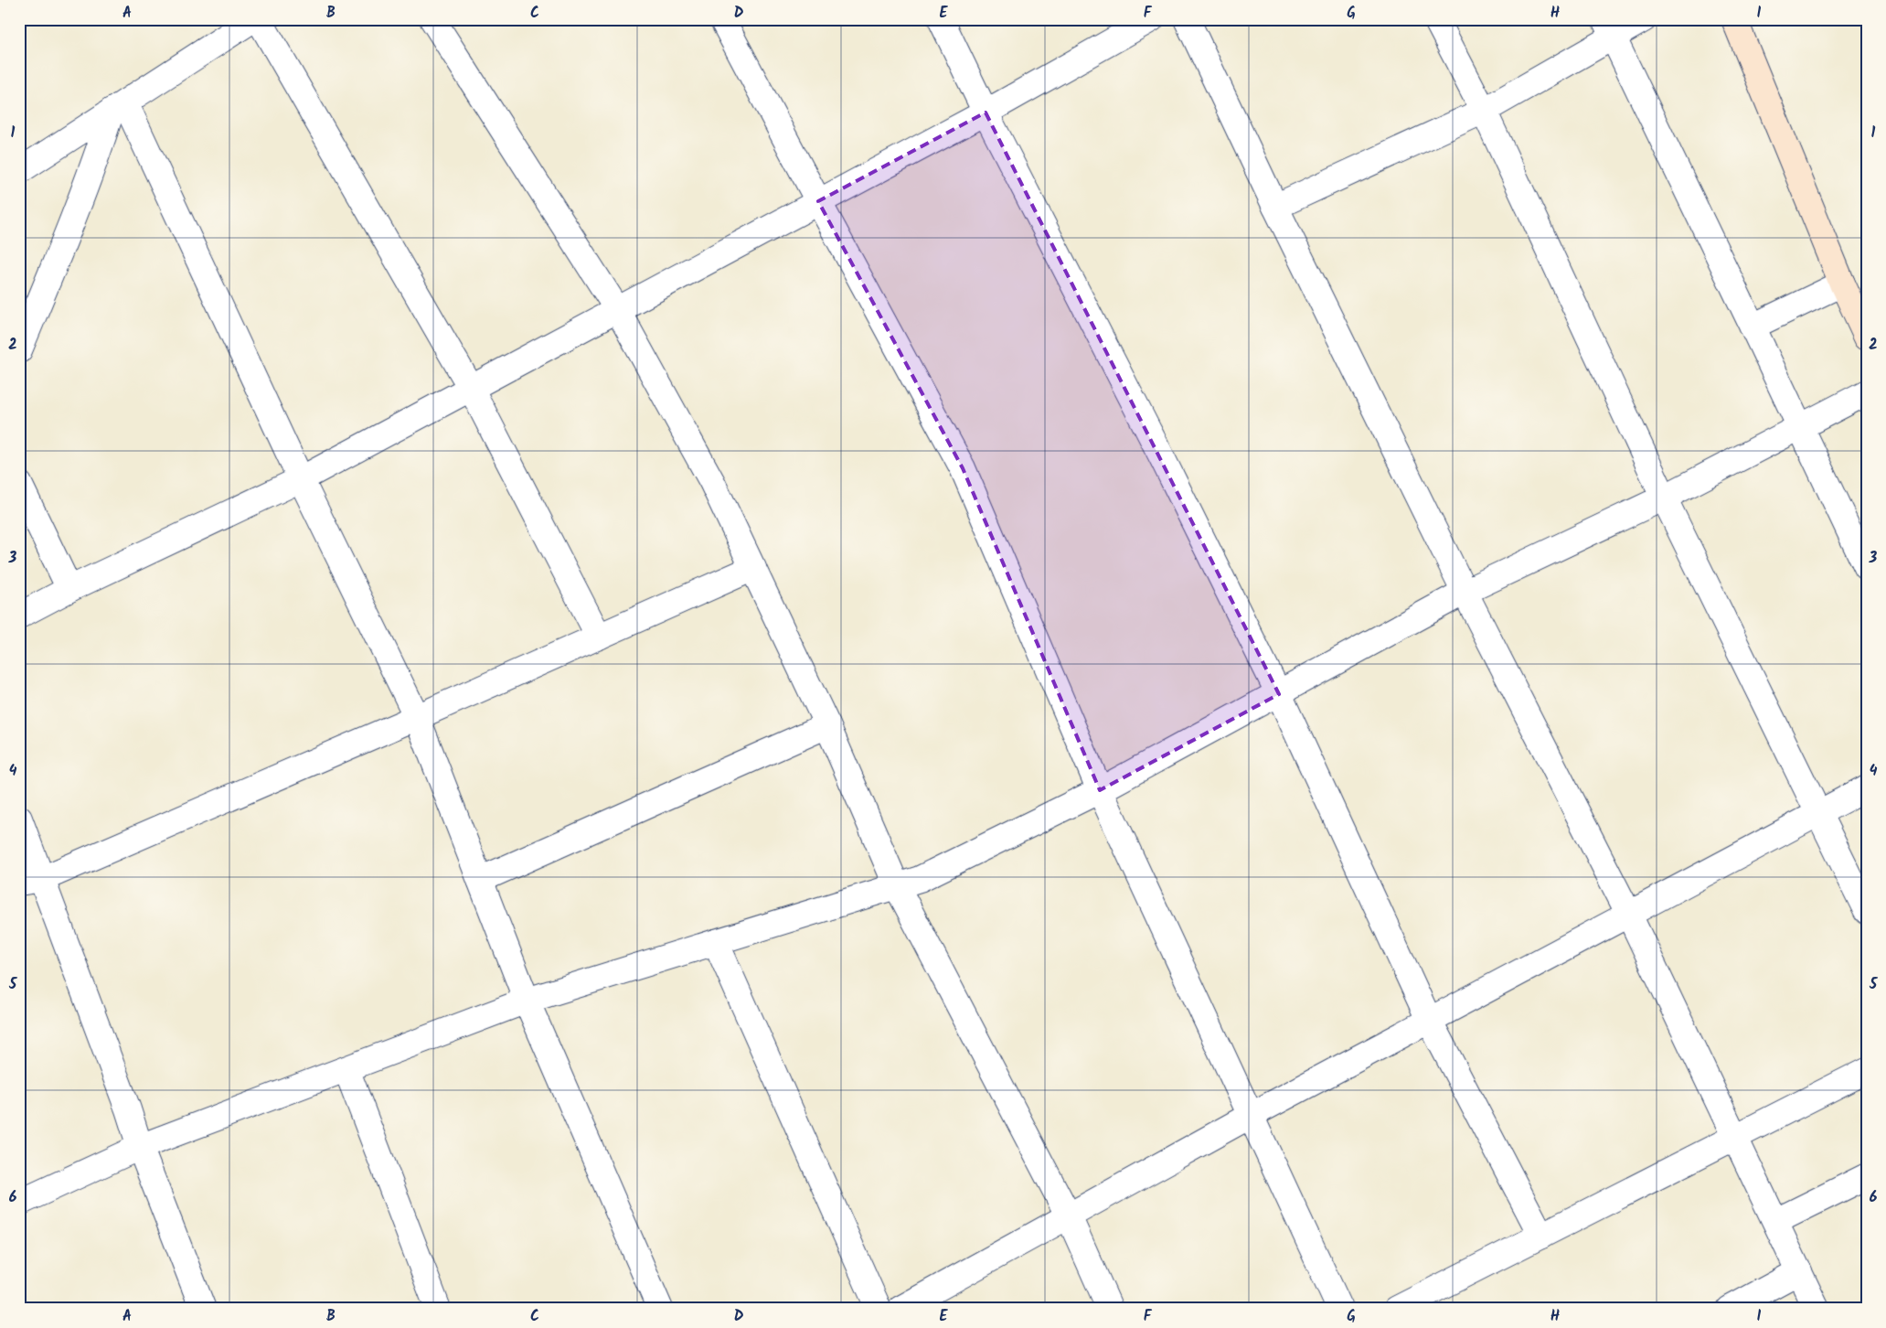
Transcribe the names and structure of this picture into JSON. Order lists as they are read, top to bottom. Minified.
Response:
{"grid":{"columns":["A","B","C","D","E","F","G","H","I"],"rows":["1","2","3","4","5","6"]}}
